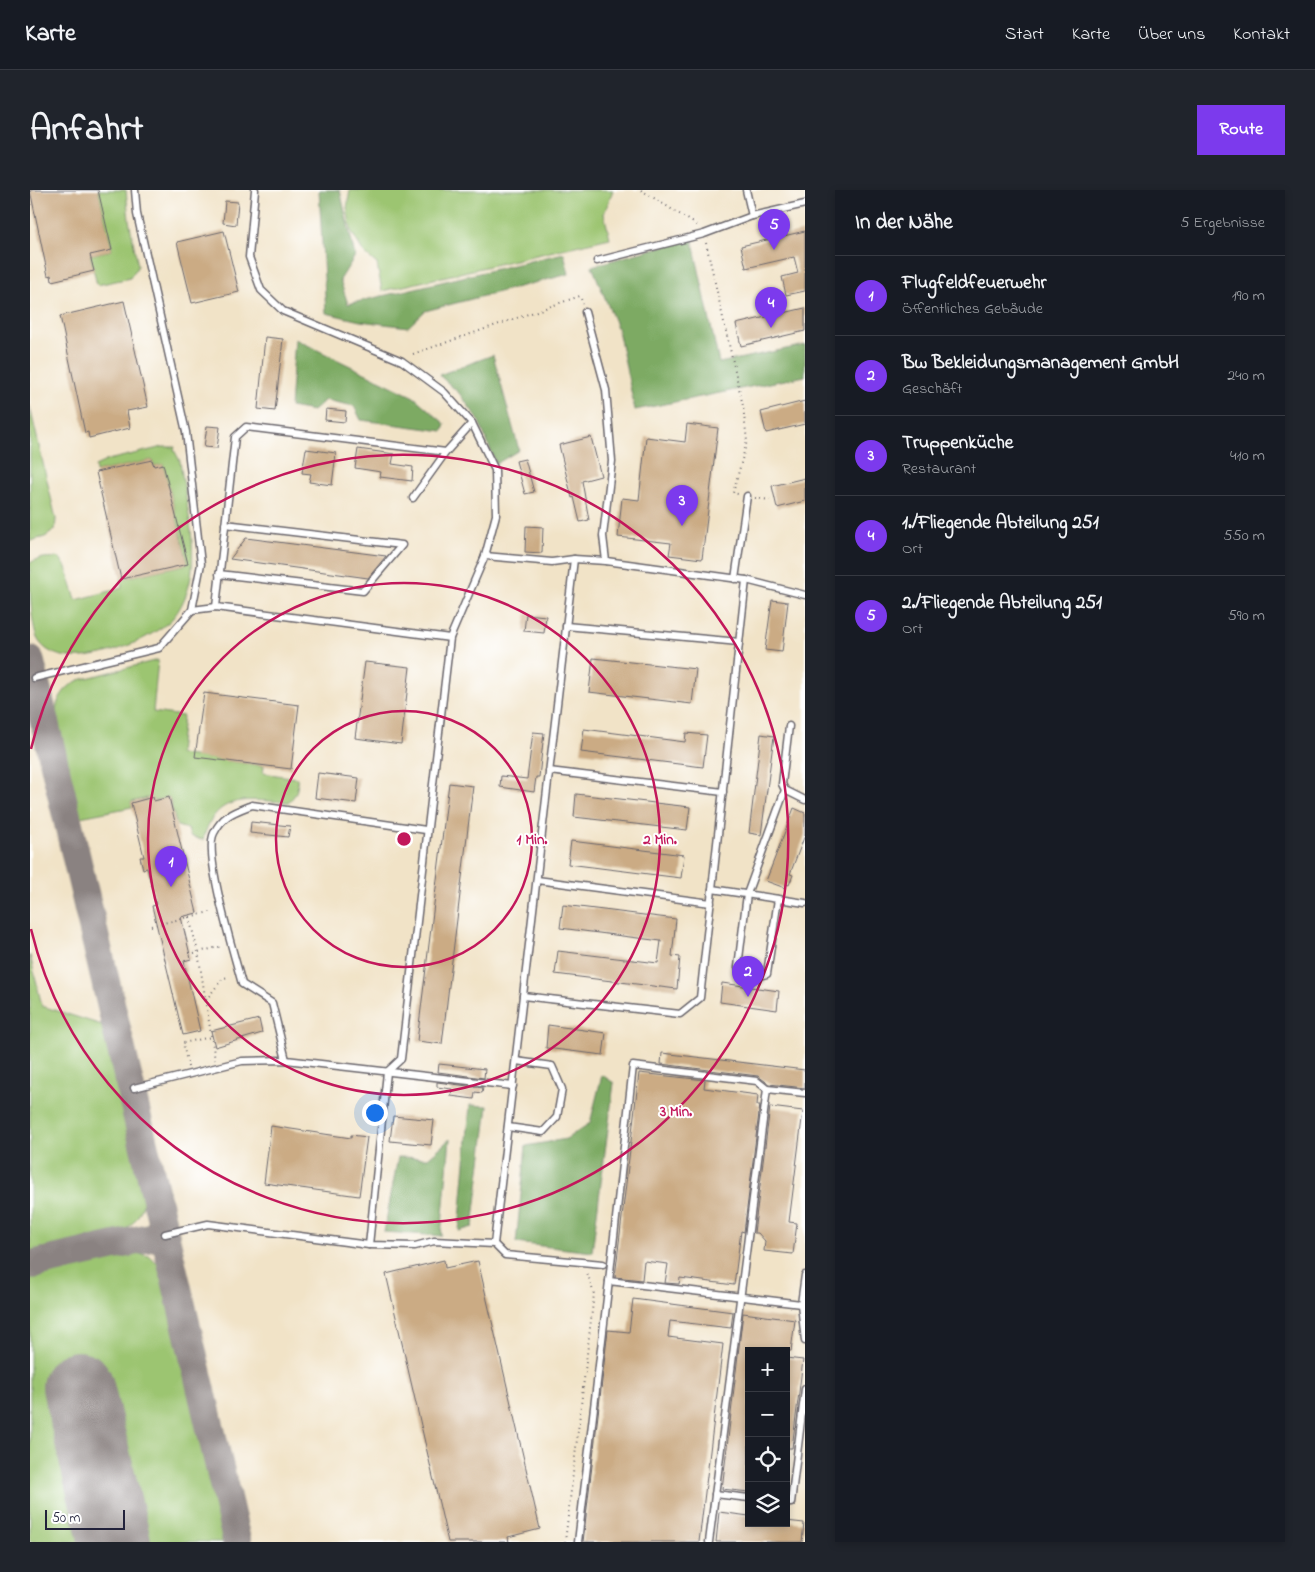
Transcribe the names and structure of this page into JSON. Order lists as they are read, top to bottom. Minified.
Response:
{"scale_bar":"50 m","page":{"header":"Karte","nav":["Start","Karte","Über uns","Kontakt"],"title":"Anfahrt","buttons":"Route","heading":["In der Nähe","5 Ergebnisse"],"pins":["5","4","3","1","2"],"list":[{"mark":"1","name":"Flugfeldfeuerwehr","note":"Öffentliches Gebäude","value":"190 m"},{"mark":"2","name":"Bw Bekleidungsmanagement GmbH","note":"Geschäft","value":"240 m"},{"mark":"3","name":"Truppenküche","note":"Restaurant","value":"410 m"},{"mark":"4","name":"1./Fliegende Abteilung 251","note":"Ort","value":"550 m"},{"mark":"5","name":"2./Fliegende Abteilung 251","note":"Ort","value":"590 m"}],"map_buttons":["+","−"],"scale":"50 m"},"rings":["1 Min.","2 Min.","3 Min."]}
